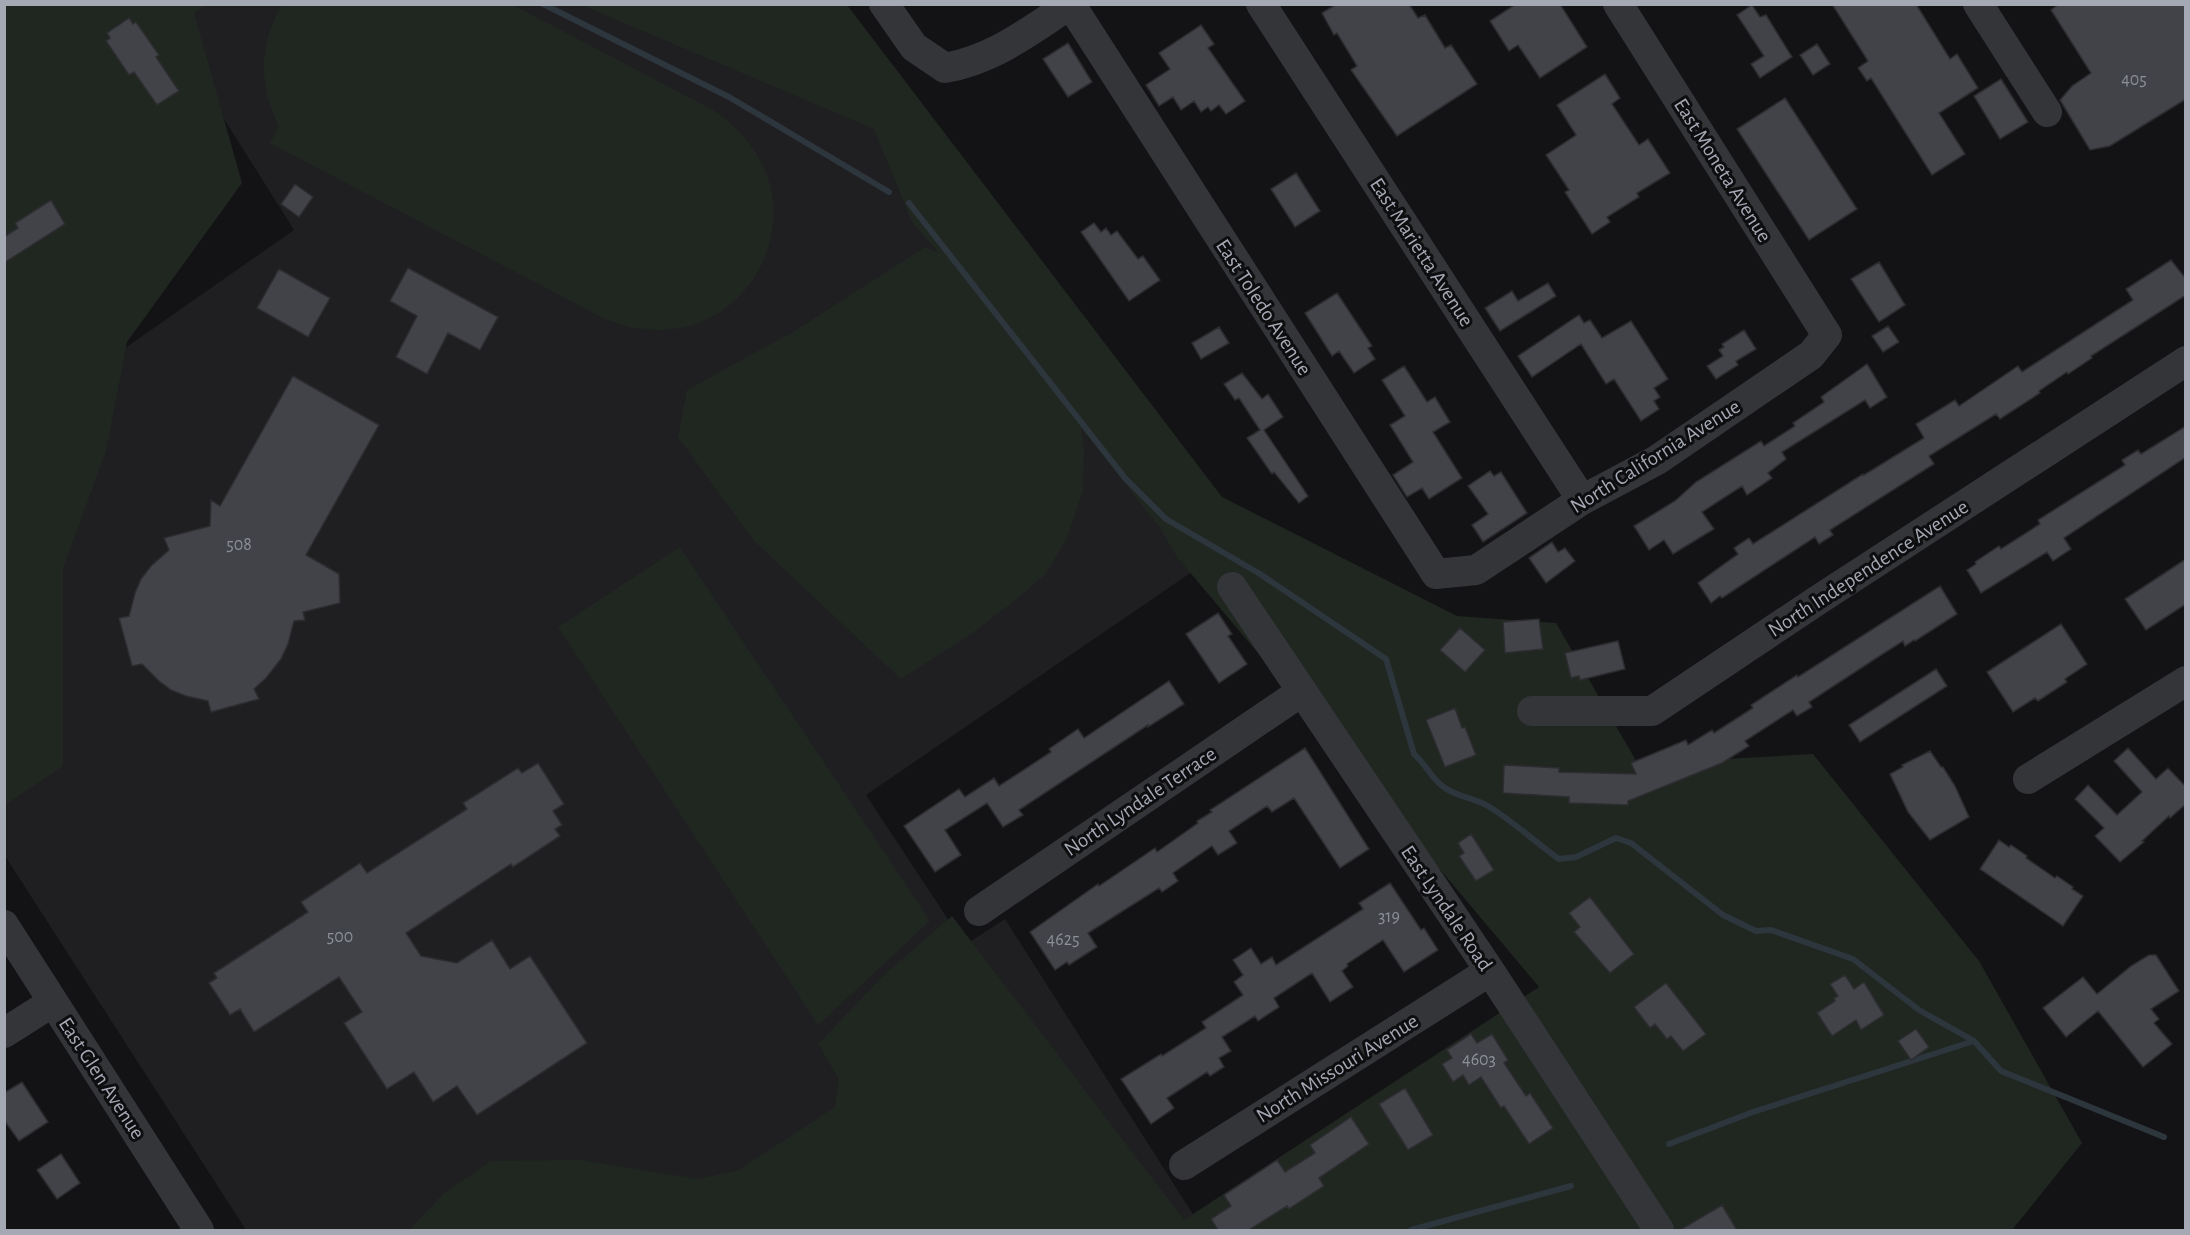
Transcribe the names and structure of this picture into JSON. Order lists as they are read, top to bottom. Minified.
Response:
{"streets":{"street":["East Moneta Avenue","East Marietta Avenue","East Toledo Avenue","North California Avenue","North Independence Avenue","North Lyndale Terrace","East Lyndale Road","North Missouri Avenue","East Glen Avenue"]},"crossings":[["East Moneta Avenue","North California Avenue"],["East Marietta Avenue","North California Avenue"],["East Toledo Avenue","North California Avenue"],["North Lyndale Terrace","East Lyndale Road"],["East Lyndale Road","North Missouri Avenue"]],"house_numbers":["405","508","319","500","4625","4603"]}
